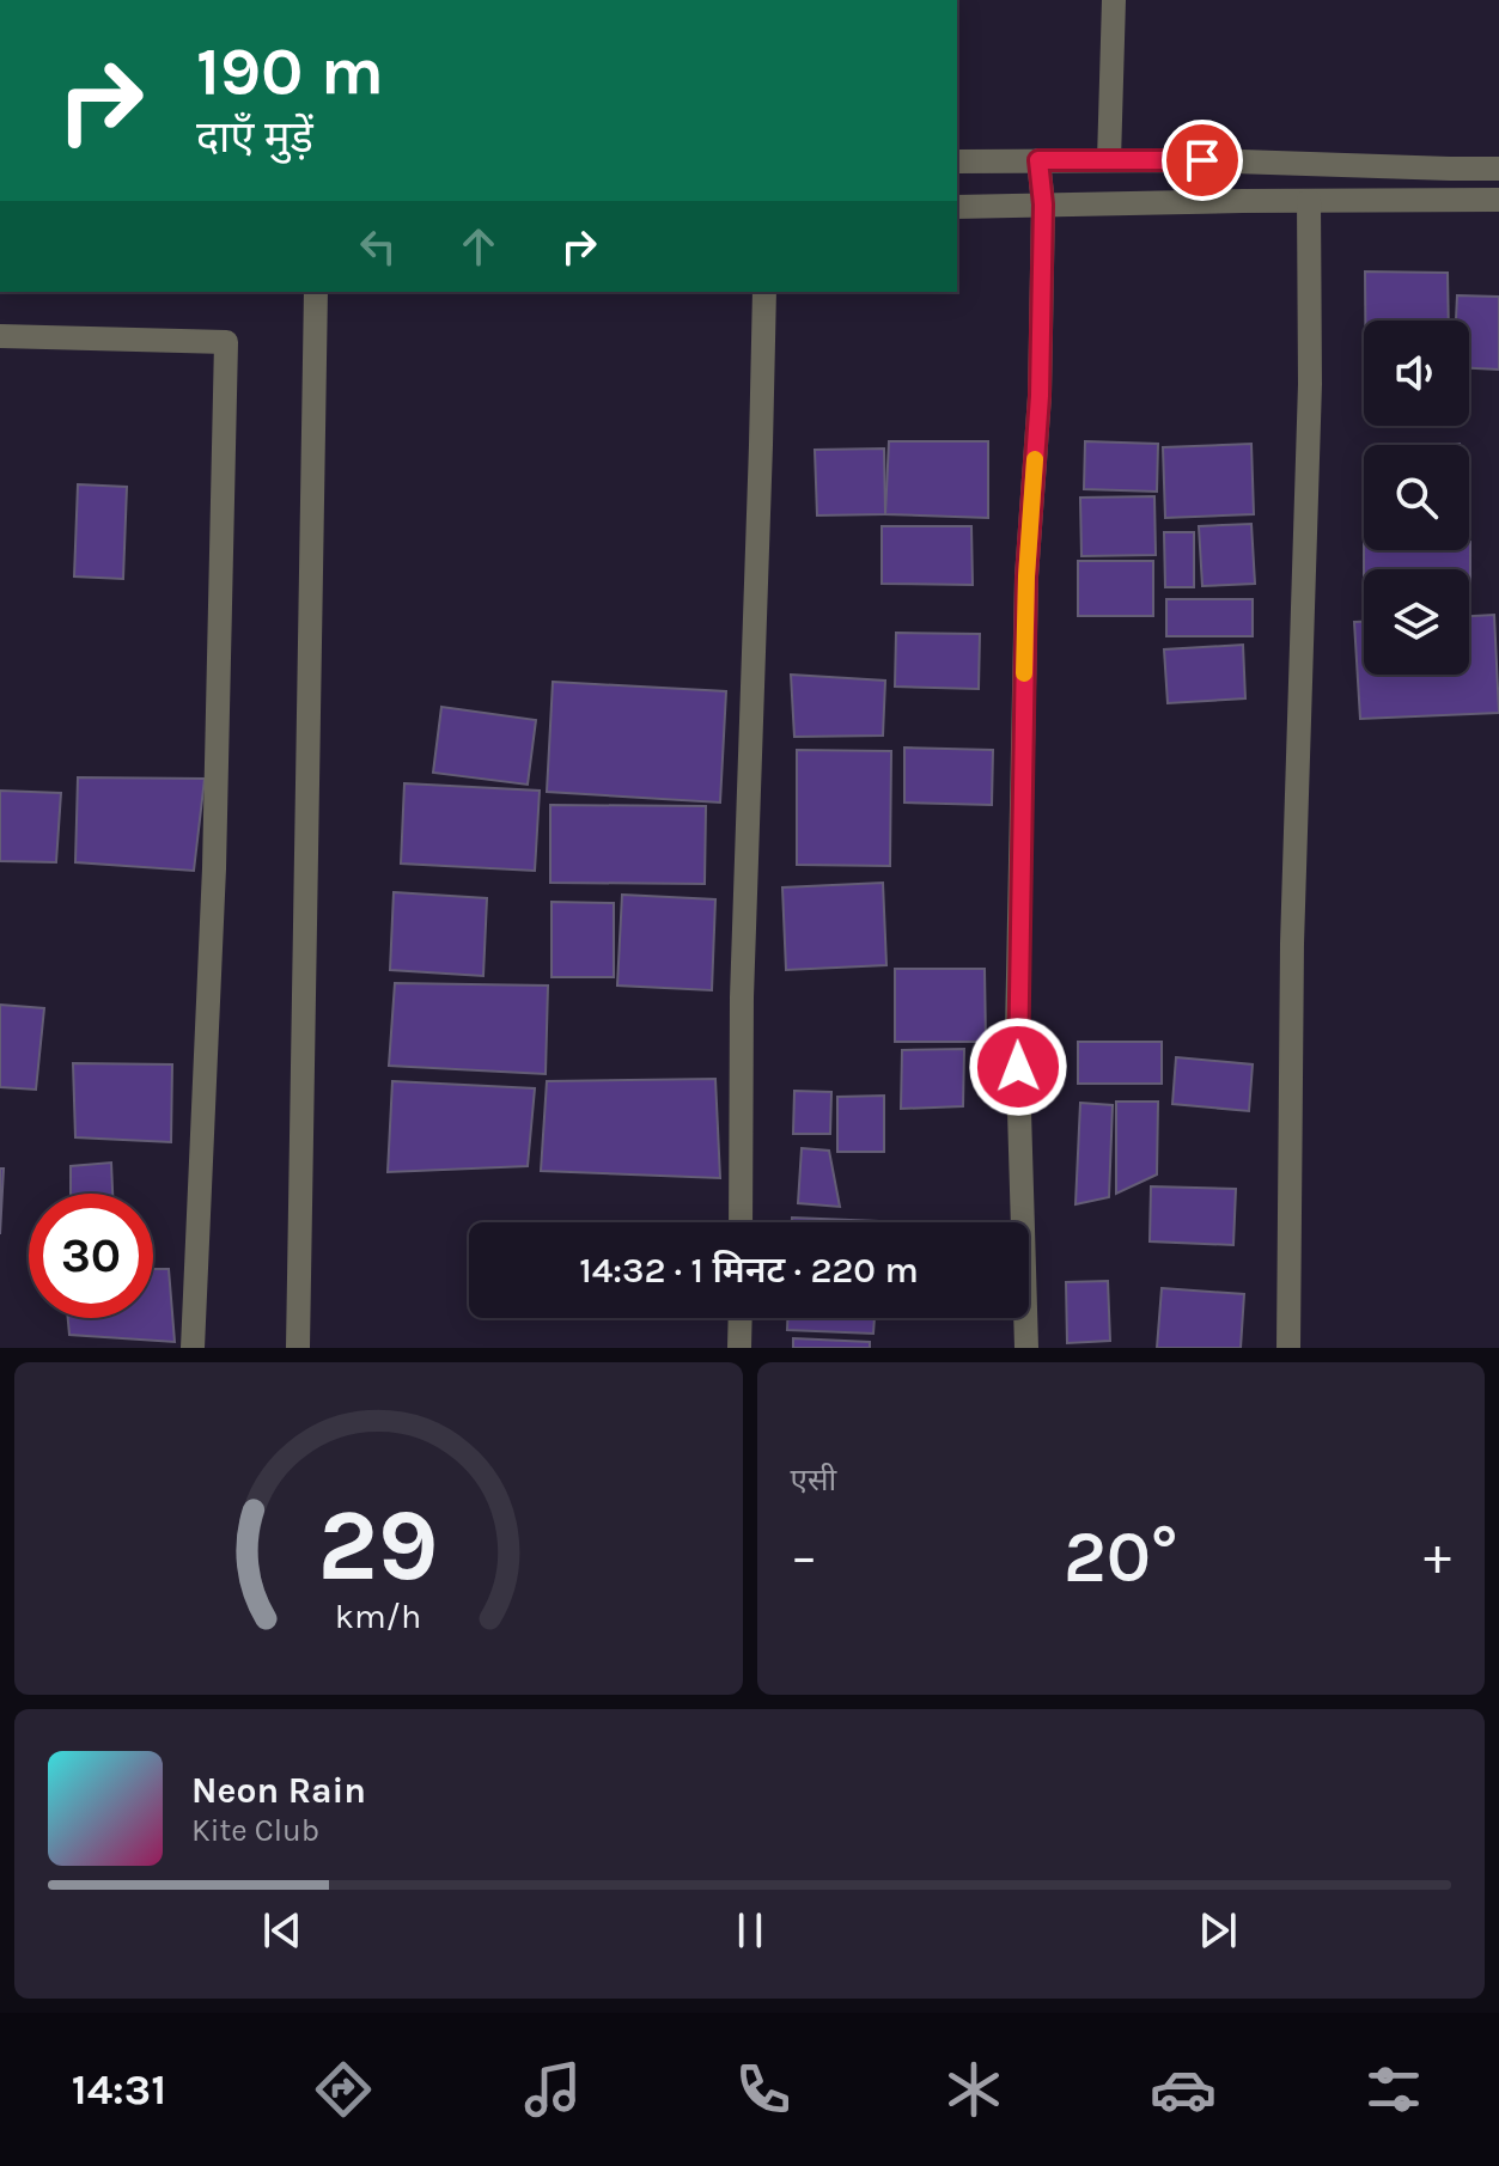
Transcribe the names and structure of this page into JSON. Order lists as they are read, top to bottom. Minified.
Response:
{"page":{"turn":["190 m","दाएँ मुड़ें"],"limit":"30","trip":"14:32 · 1 मिनट · 220 m","tile":"एसी","heat":["−","20°","+"],"song":["Neon Rain","Kite Club"],"tabs":"14:31","gauge":["29","km/h"]}}
